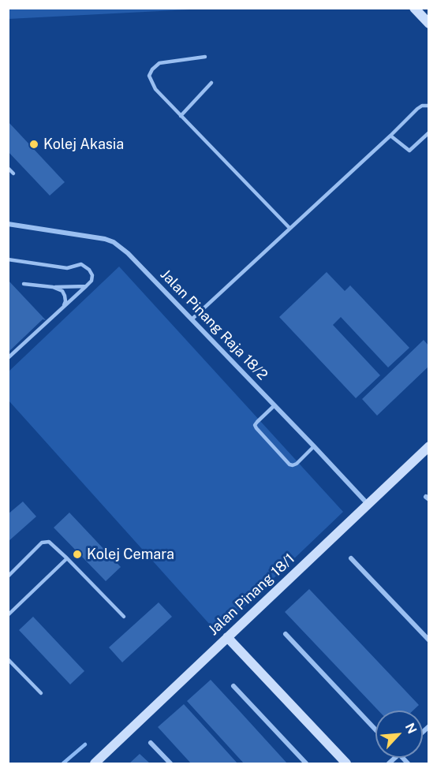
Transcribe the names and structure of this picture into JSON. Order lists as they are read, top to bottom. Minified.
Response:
{"streets":{"street":["Jalan Pinang Raja 18/2","Jalan Pinang 18/1"]},"crossings":[["Jalan Pinang Raja 18/2","Jalan Pinang 18/1"]],"places":["Kolej Akasia","Kolej Cemara"],"north":"top right"}
